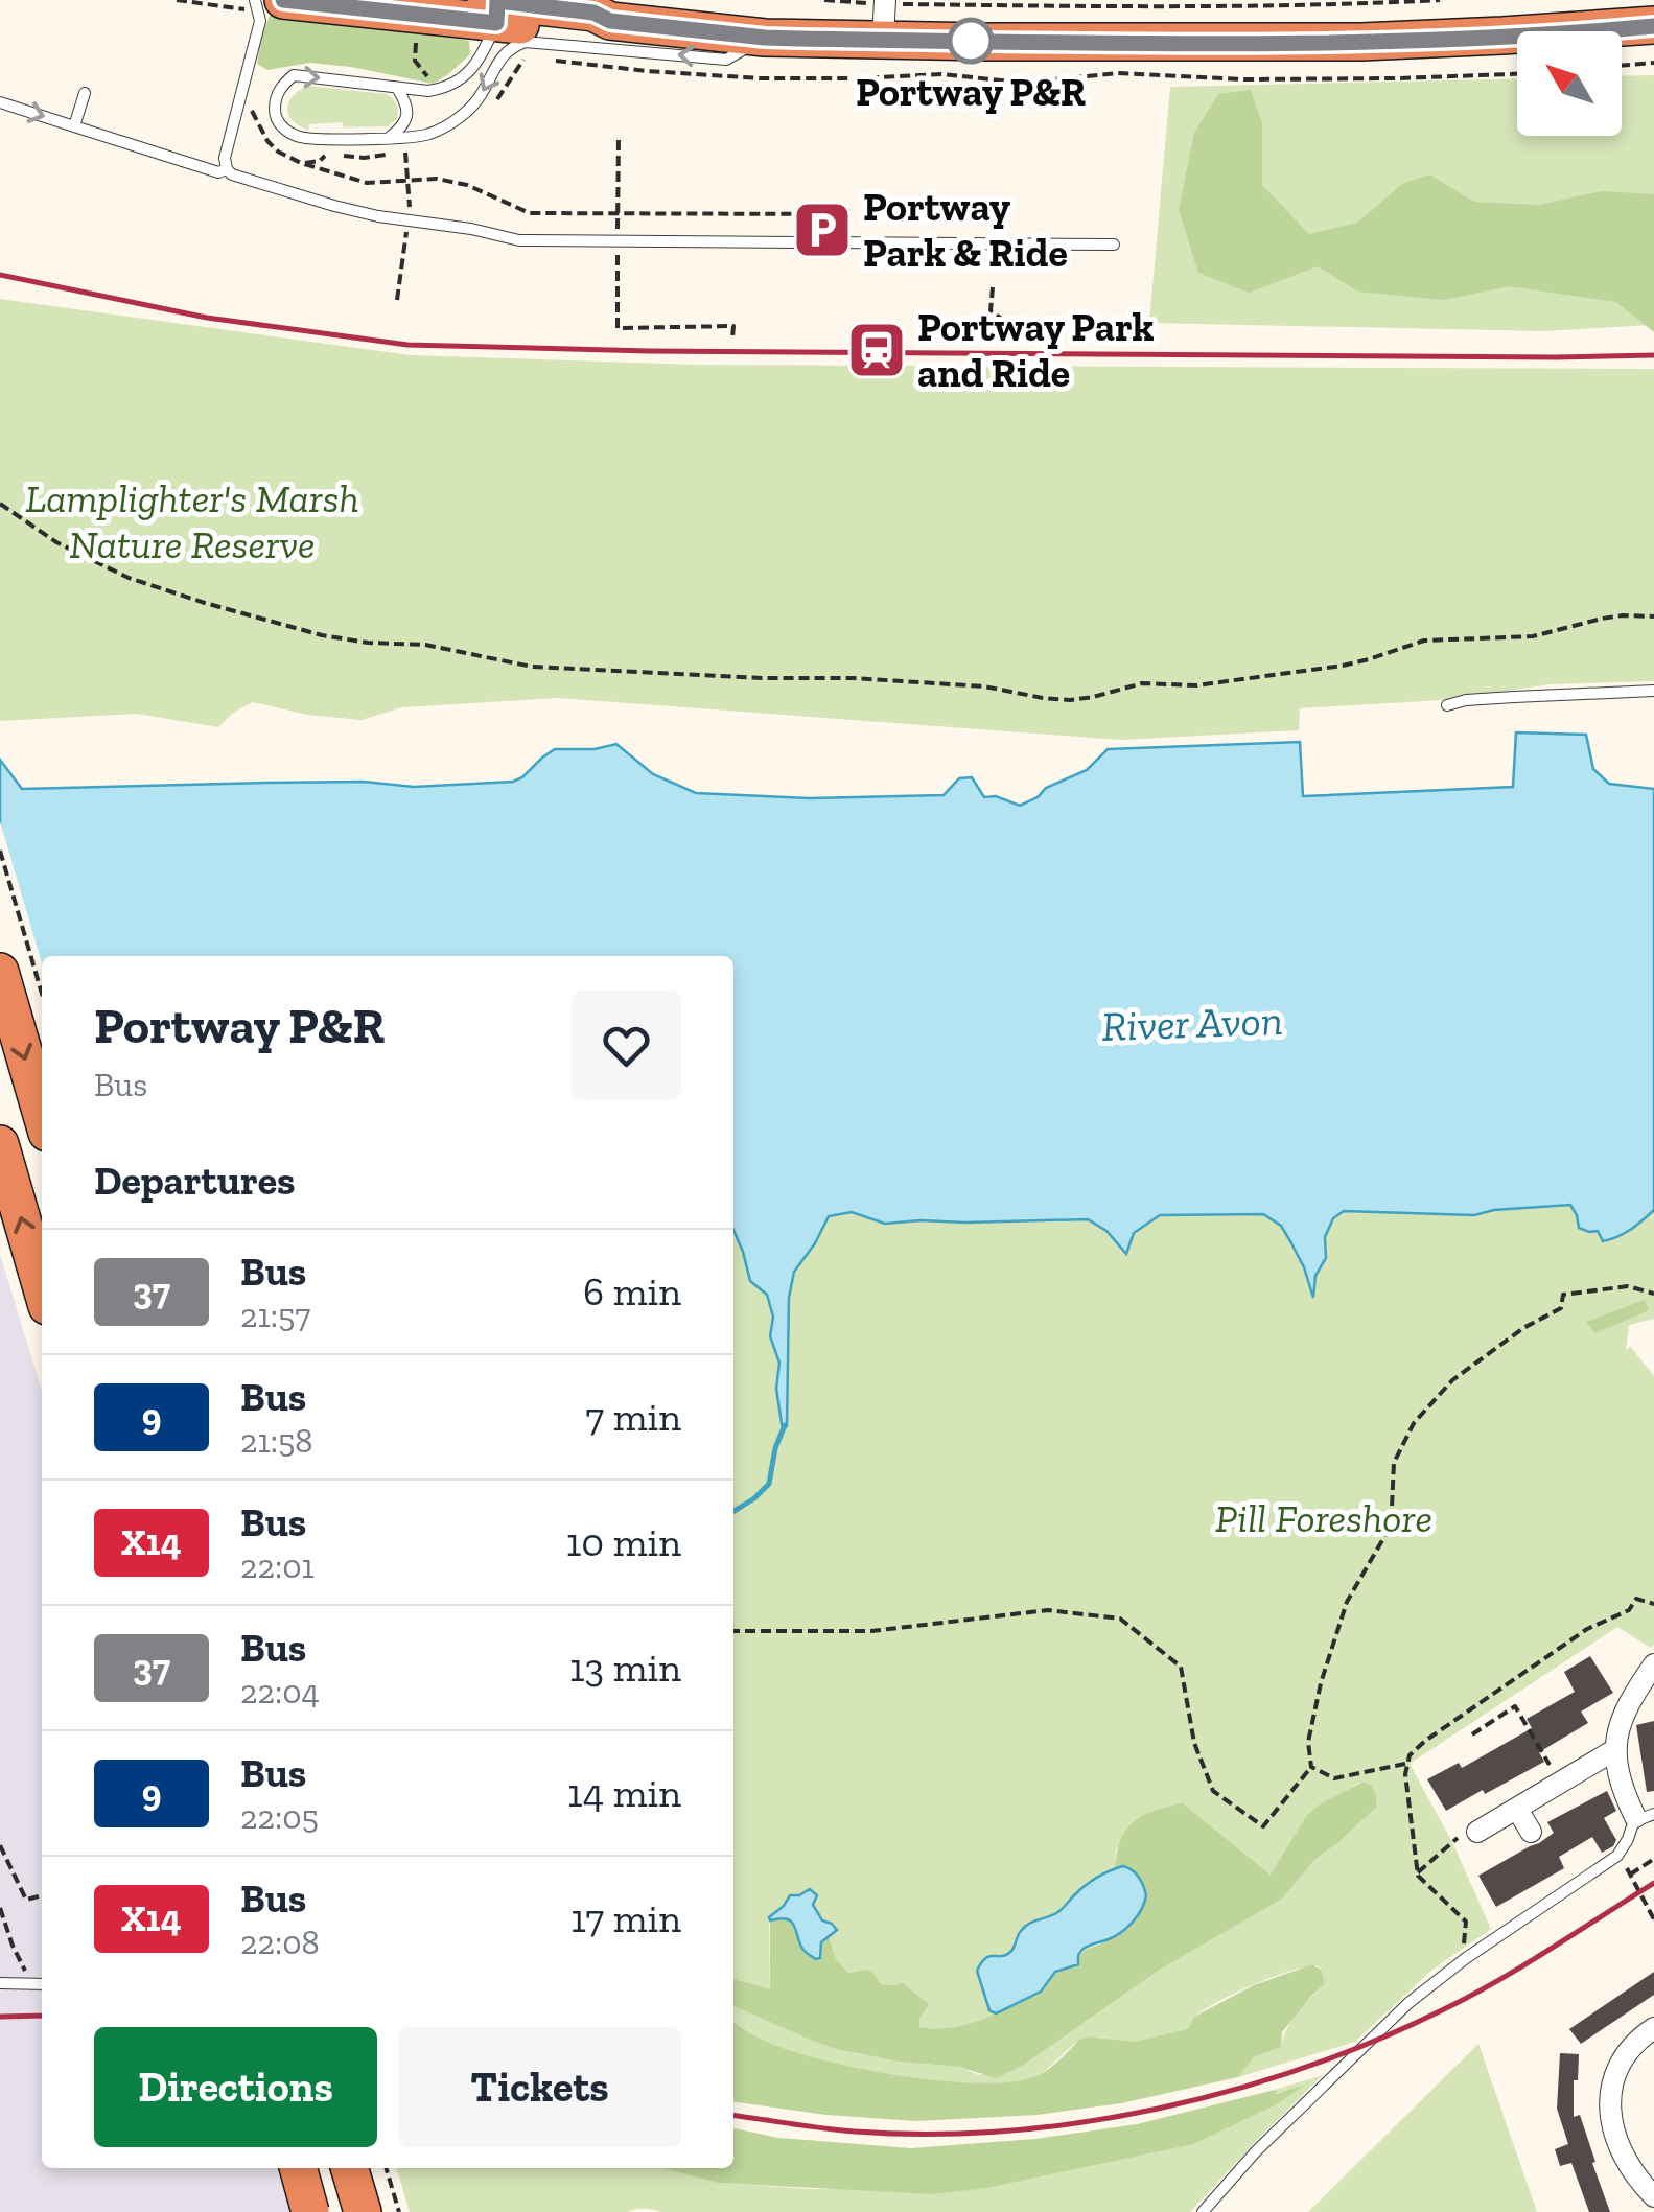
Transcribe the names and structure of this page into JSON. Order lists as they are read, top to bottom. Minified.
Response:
{"water":["River Avon"],"parks":["Lamplighter's Marsh Nature Reserve","Pill Foreshore"],"places":{"other":["Portway P&R"],"parking":["Portway Park & Ride"],"station":["Portway Park and Ride"]},"lines":["bus line 37"],"north":"top left","page":{"heading":[["Portway P&R","Bus"],"Departures"],"list":[{"mark":"37","name":"Bus","note":"21:57","value":"6 min"},{"mark":"9","name":"Bus","note":"21:58","value":"7 min"},{"mark":"X14","name":"Bus","note":"22:01","value":"10 min"},{"mark":"37","name":"Bus","note":"22:04","value":"13 min"},{"mark":"9","name":"Bus","note":"22:05","value":"14 min"},{"mark":"X14","name":"Bus","note":"22:08","value":"17 min"}],"buttons":["Directions","Tickets"]}}
